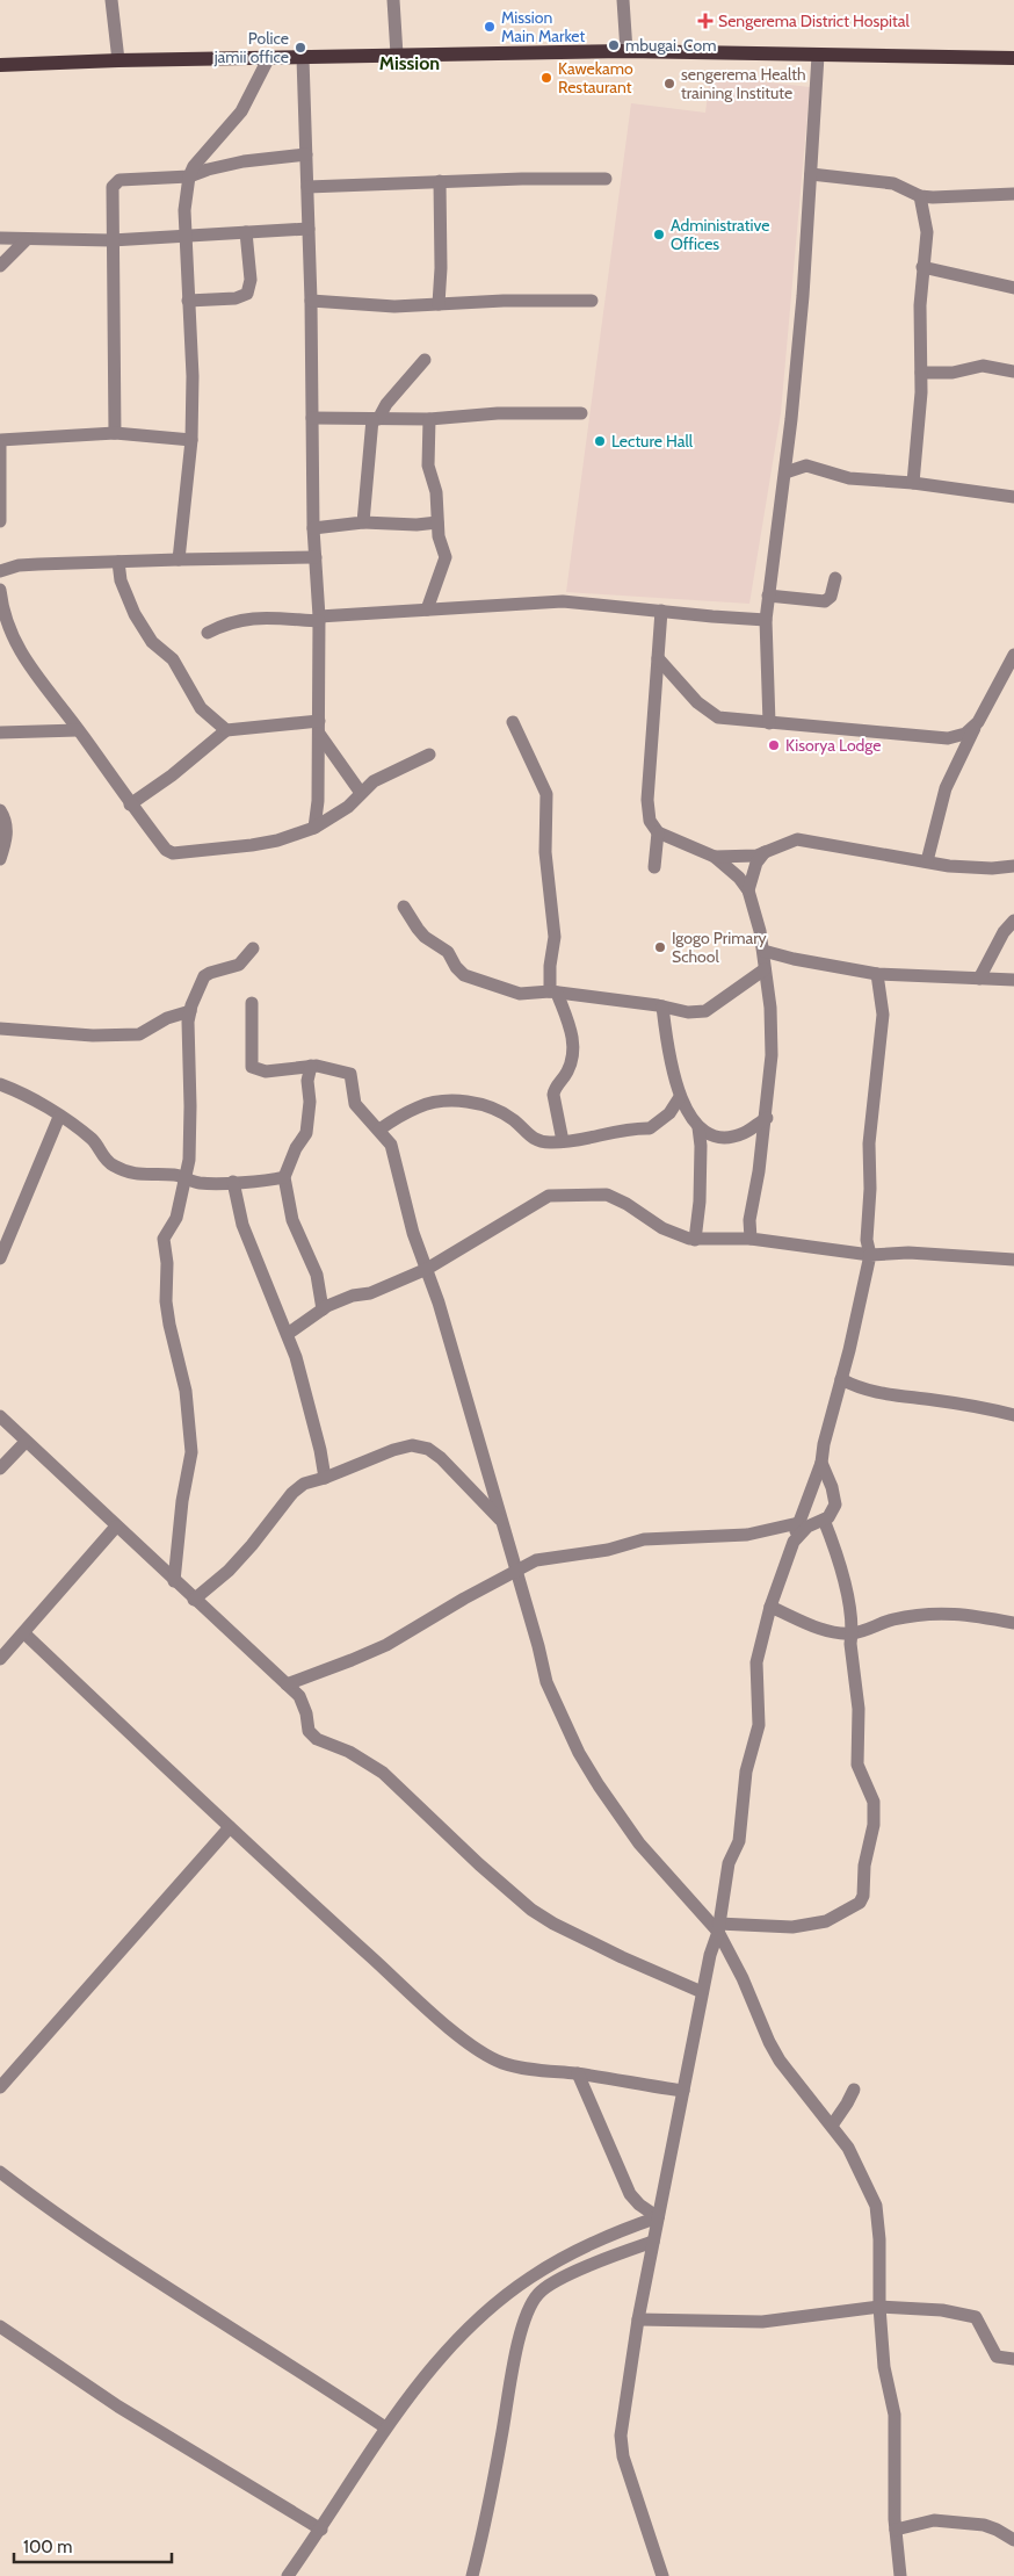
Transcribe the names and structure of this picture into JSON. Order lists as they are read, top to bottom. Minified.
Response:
{"districts":["Mission"],"places":{"health":["Sengerema District Hospital"],"other":["Mission Main Market","mbugai. Com","Police jamii office","Kawekamo Restaurant","sengerema Health training Institute","Administrative Offices","Lecture Hall","Kisorya Lodge","Igogo Primary School"]},"scale_bar":"100 m"}
